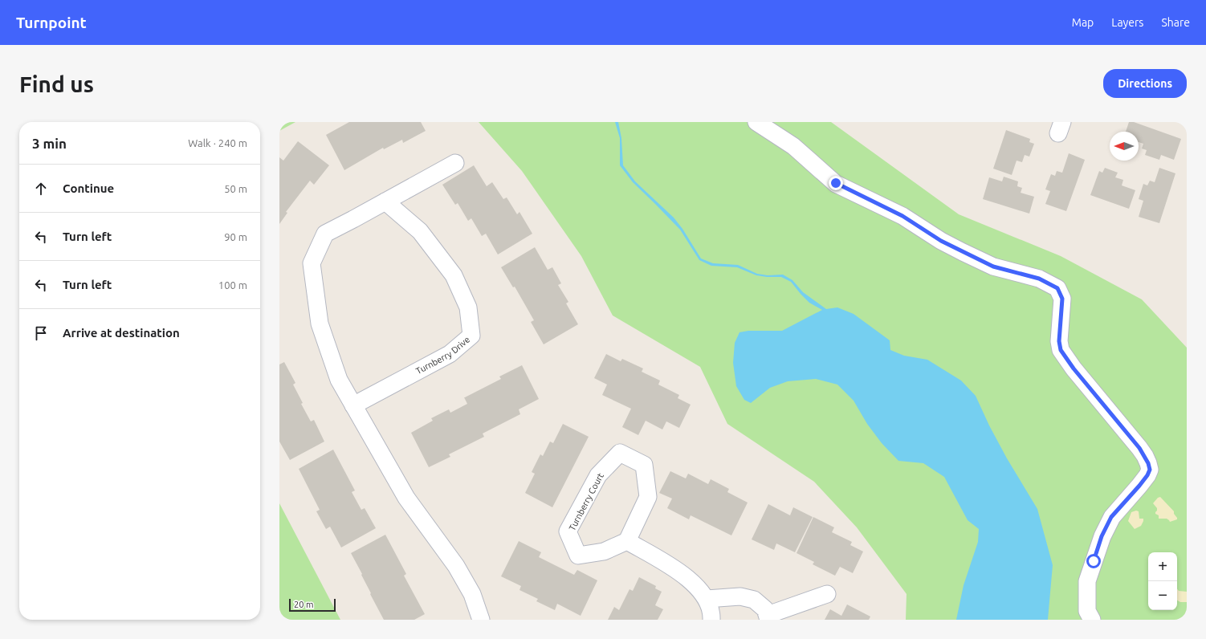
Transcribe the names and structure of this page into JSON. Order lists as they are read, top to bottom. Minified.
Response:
{"streets":{"street":["Turnberry Drive","Turnberry Court"]},"scale_bar":"20 m","north":"left","page":{"header":"Turnpoint","nav":["Map","Layers","Share"],"buttons":"Directions","title":"Find us","heading":["3 min","Walk · 240 m"],"list":[["Continue","50 m"],["Turn left","90 m"],["Turn left","100 m"],"Arrive at destination"],"map_buttons":["+","−"],"scale":"20 m"}}
